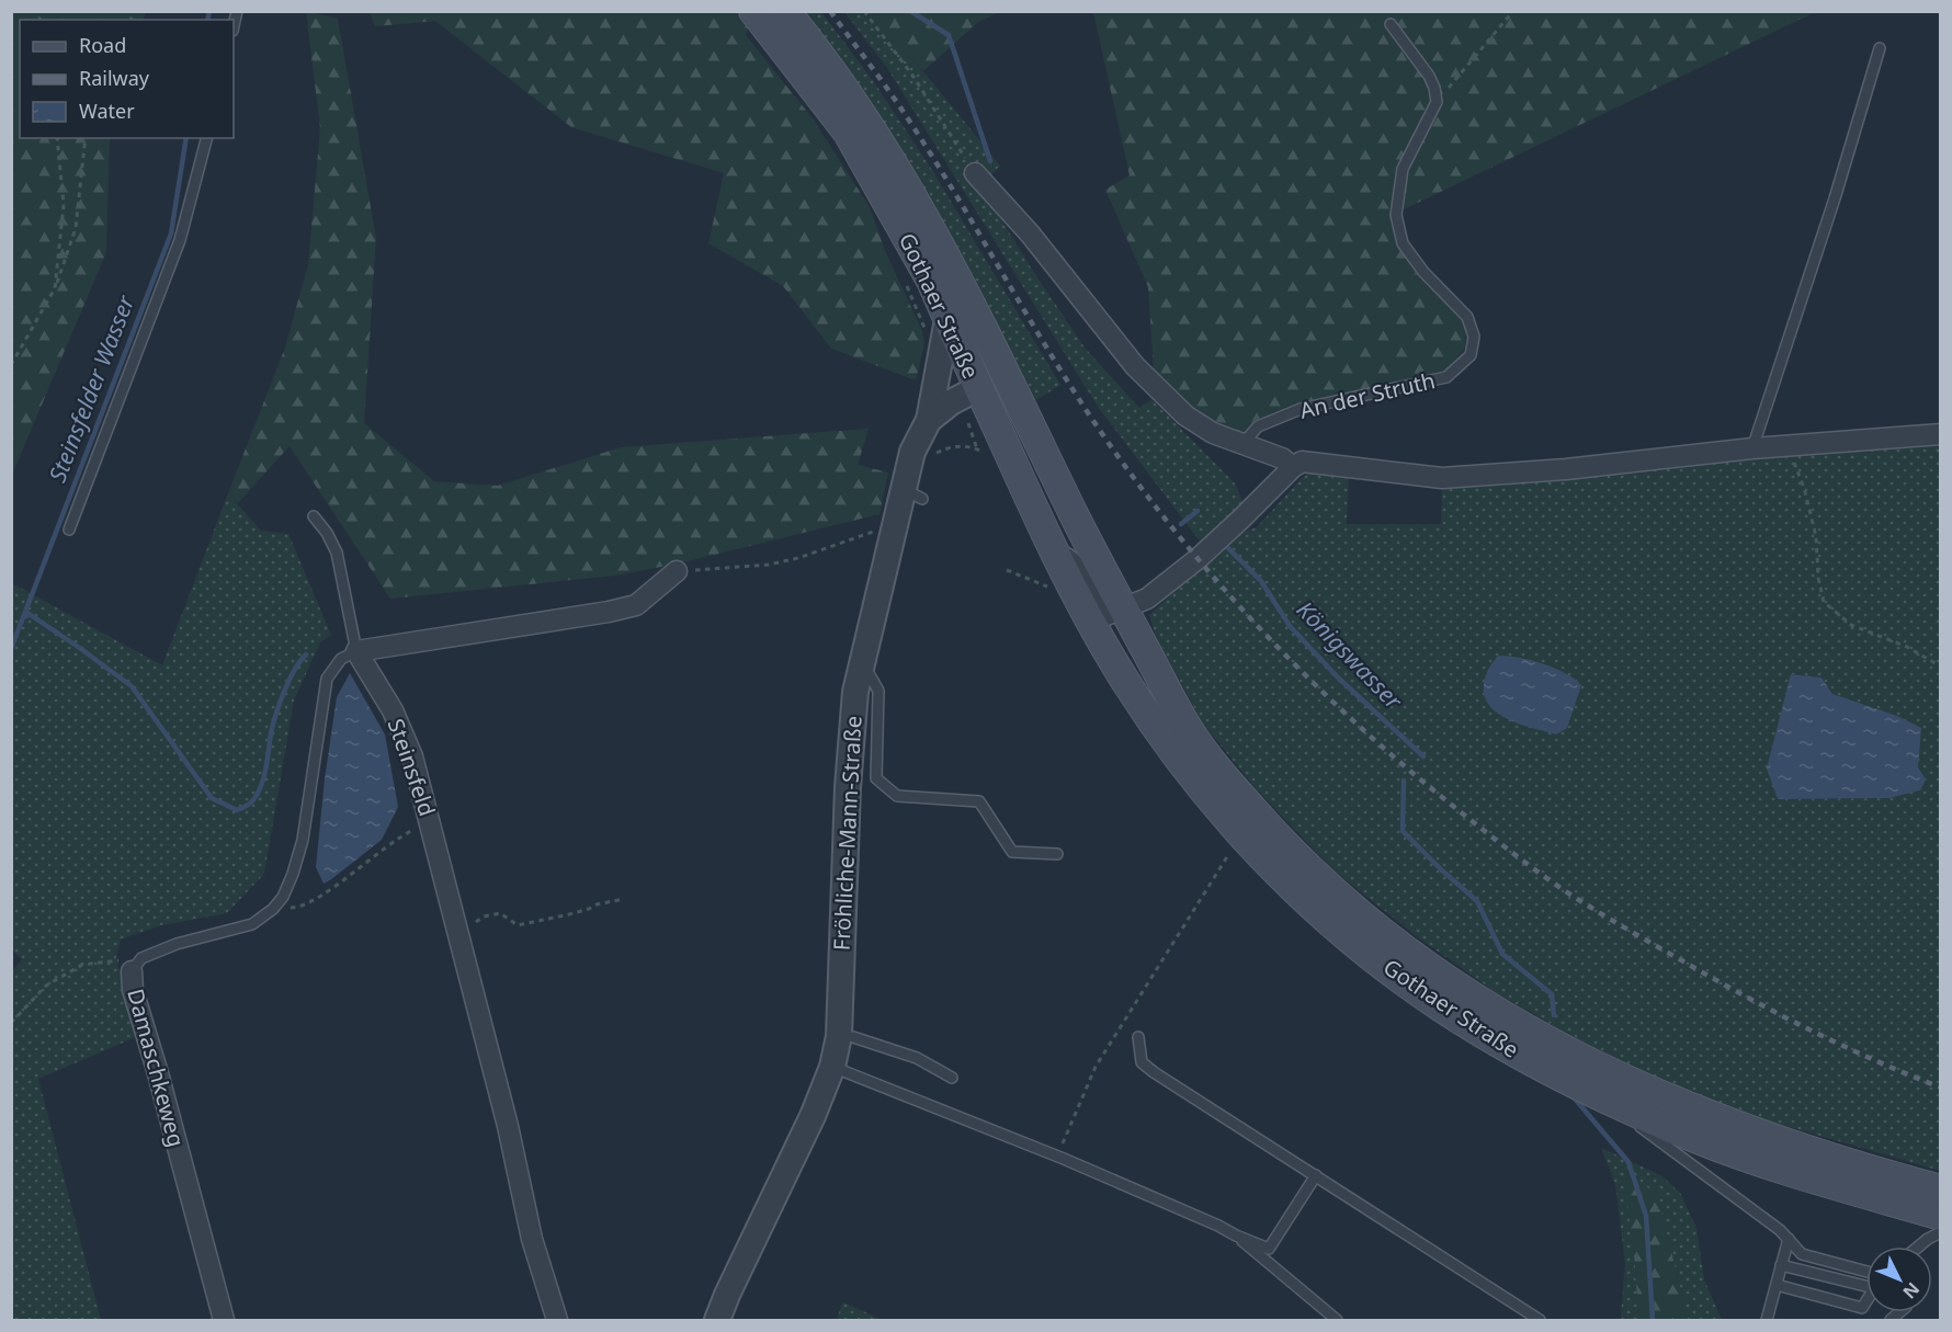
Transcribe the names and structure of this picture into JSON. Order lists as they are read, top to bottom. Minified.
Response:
{"streets":{"main road":["Gothaer Straße"],"street":["Steinsfeld","Fröhliche-Mann-Straße","Damaschkeweg"],"lane":["An der Struth"]},"crossings":[["Gothaer Straße","Fröhliche-Mann-Straße"],["Steinsfeld","Damaschkeweg"]],"water":["Steinsfelder Wasser","Königswasser"],"legend":["Road","Railway","Water"],"north":"bottom right"}
